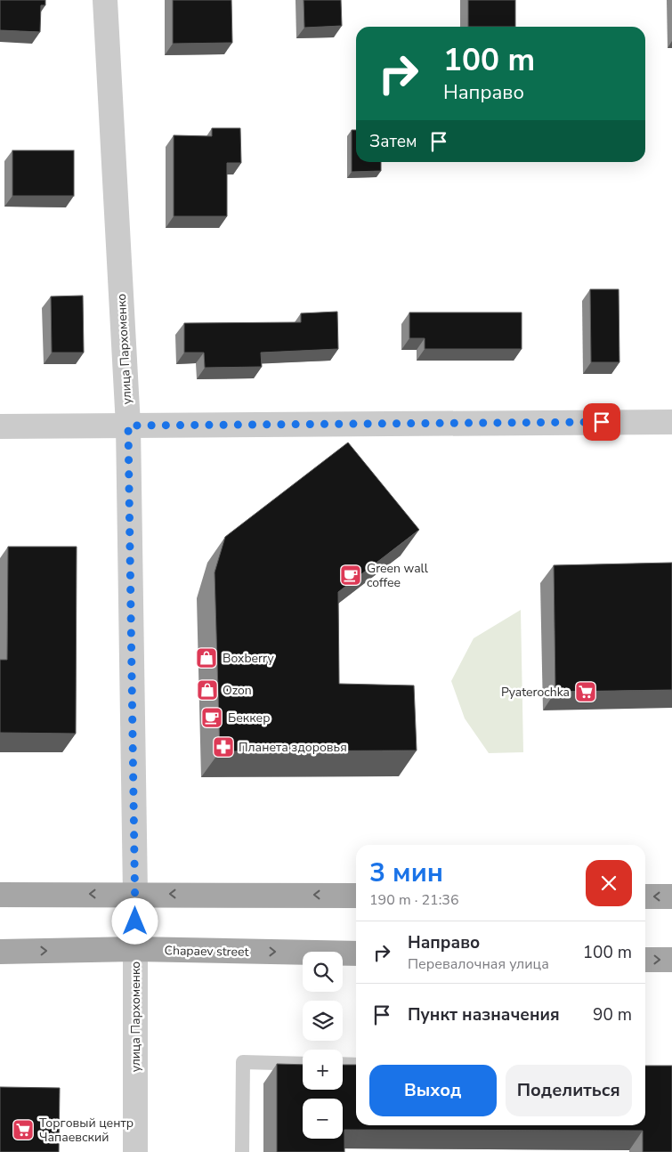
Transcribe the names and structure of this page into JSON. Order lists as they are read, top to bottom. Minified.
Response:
{"streets":{"main road":["Chapaev street"],"street":["улица Пархоменко"]},"crossings":[["улица Пархоменко","Chapaev street"]],"places":{"cafe":["Green wall coffee","Беккер"],"shop":["Boxberry","Ozon"],"supermarket":["Pyaterochka","Торговый центр Чапаевский"],"pharmacy":["Планета здоровья"]},"page":{"turn":["100 m","Направо"],"then":"Затем","heading":["3 мин","190 m · 21:36"],"list":[{"name":"Направо","note":"Перевалочная улица","value":"100 m"},{"name":"Пункт назначения","value":"90 m"}],"map_buttons":["+","−"],"buttons":["Выход","Поделиться"]}}
